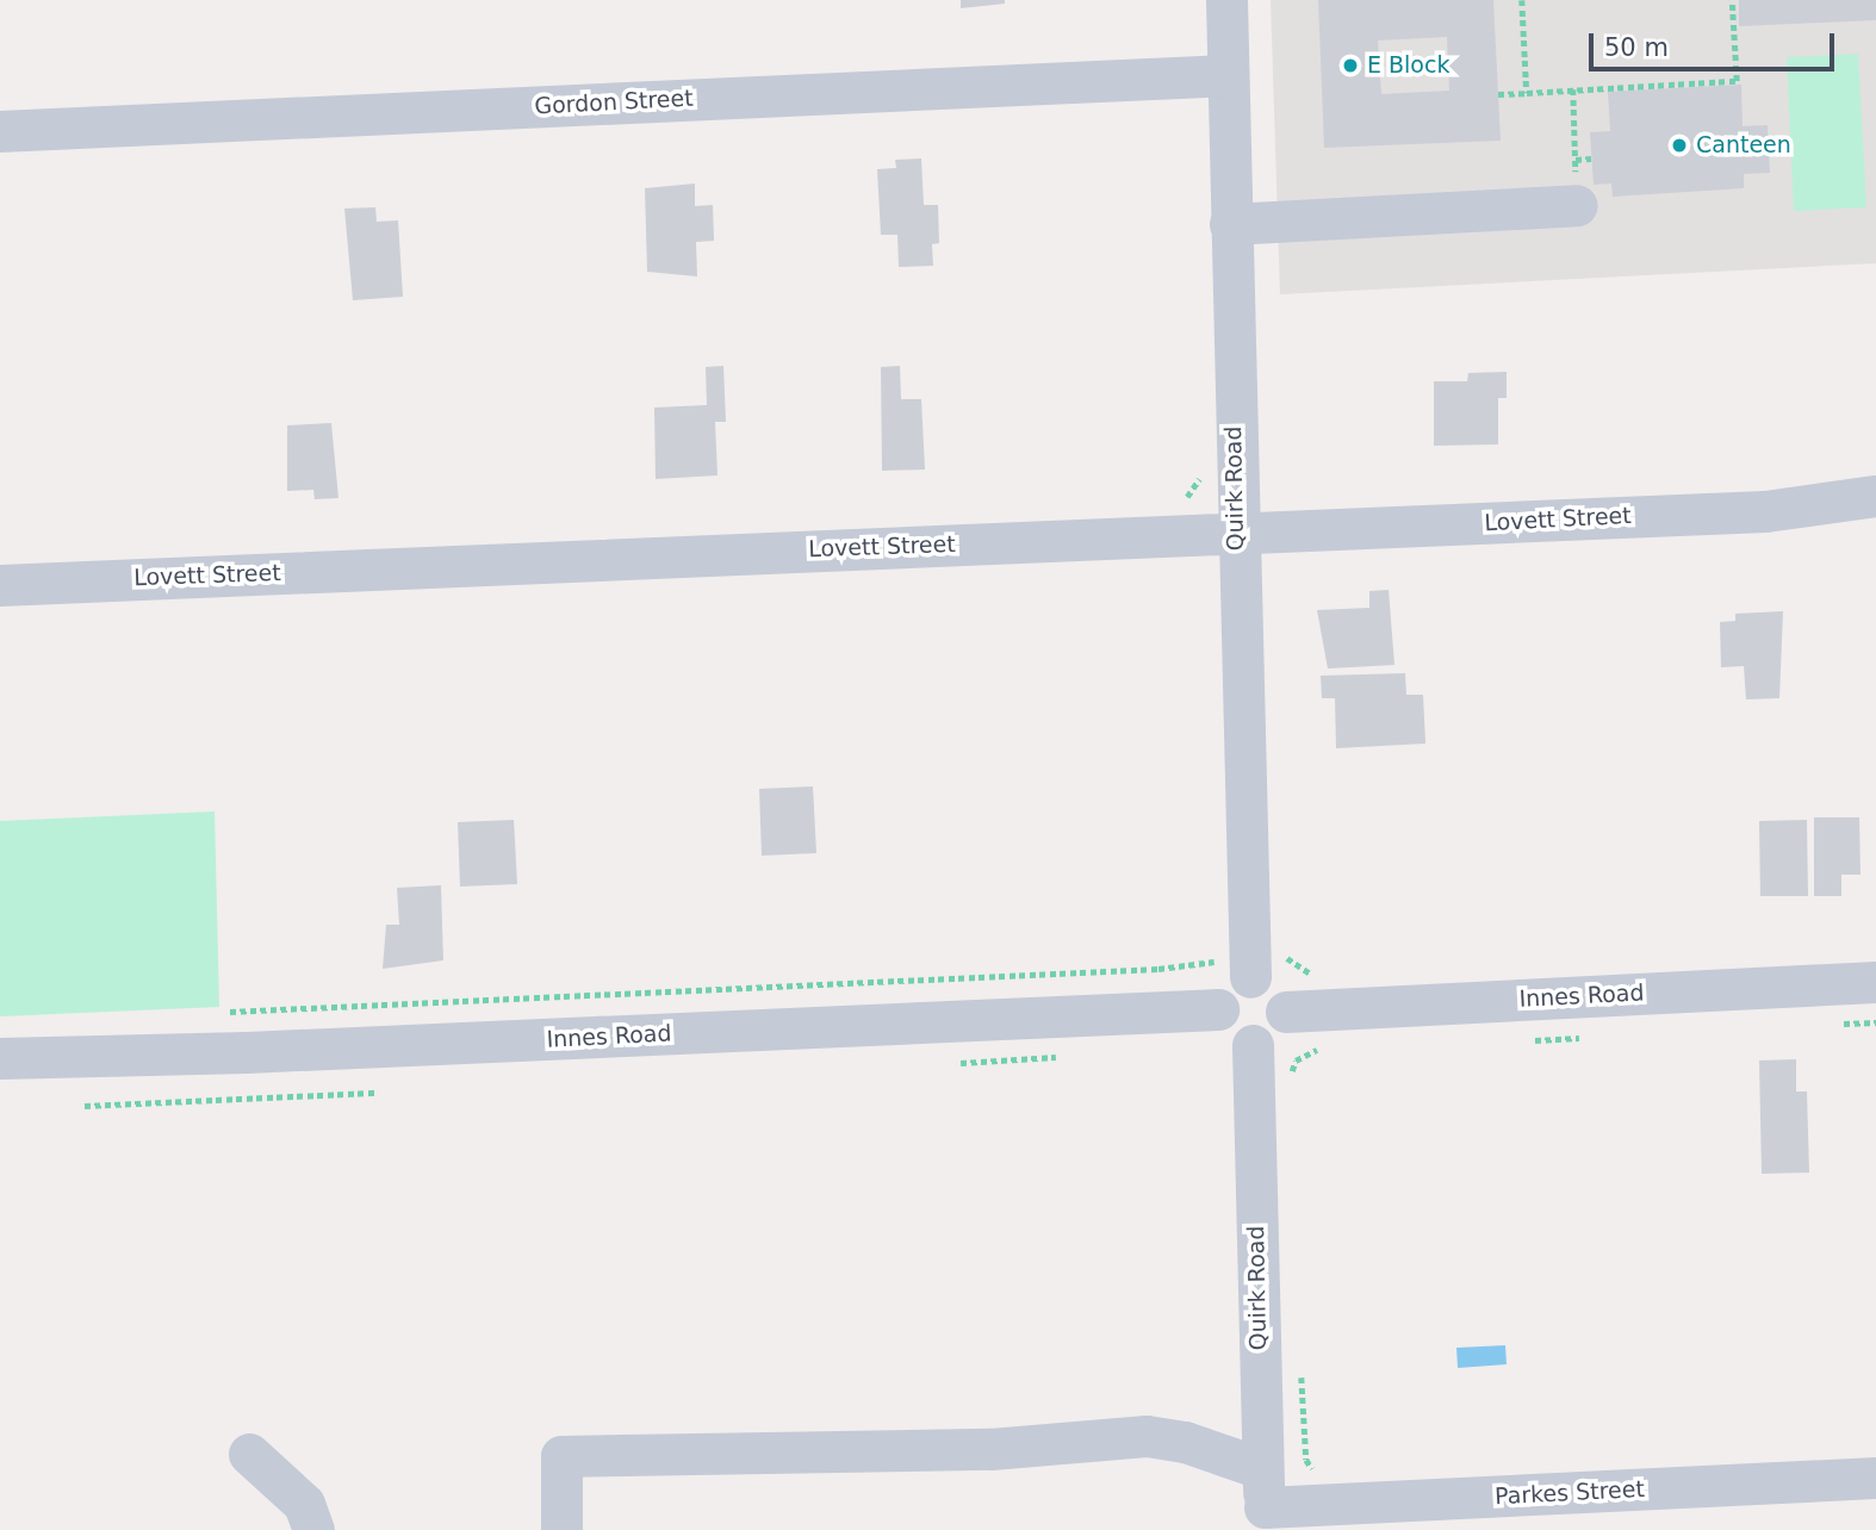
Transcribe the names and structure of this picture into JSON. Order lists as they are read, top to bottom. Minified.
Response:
{"streets":{"street":["Gordon Street","Quirk Road","Lovett Street","Innes Road","Parkes Street"]},"crossings":[["Gordon Street","Quirk Road"],["Quirk Road","Lovett Street"],["Quirk Road","Innes Road"],["Quirk Road","Parkes Street"]],"places":["E Block","Canteen"],"scale_bar":"50 m"}
